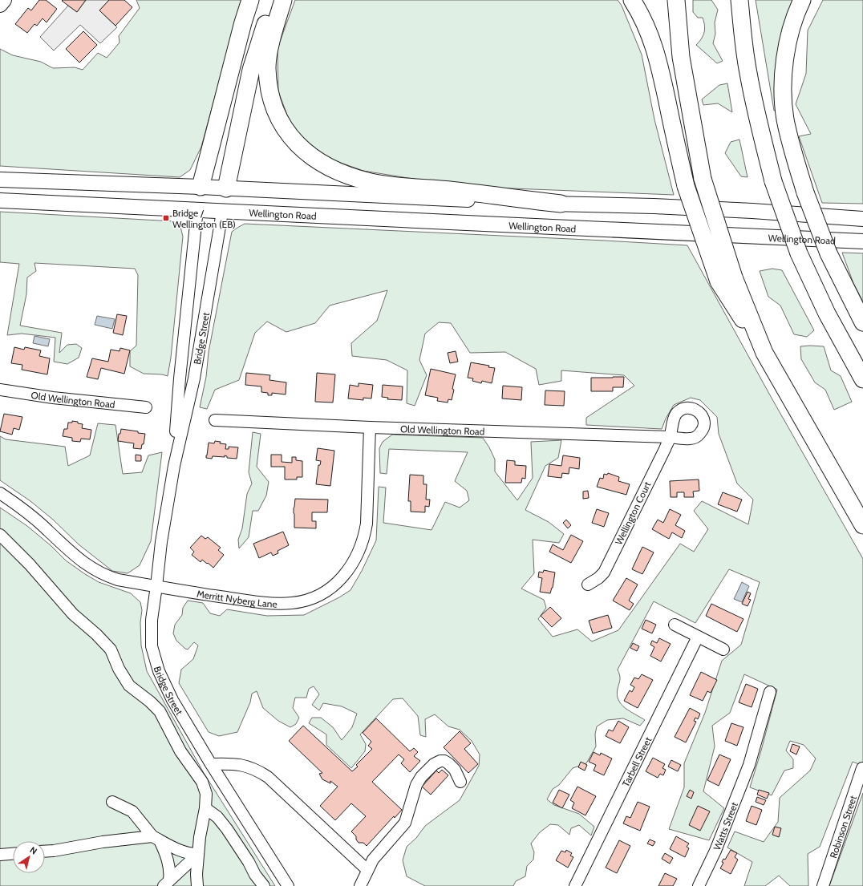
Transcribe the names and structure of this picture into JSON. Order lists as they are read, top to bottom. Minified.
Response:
{"streets":{"main road":["Wellington Road","Bridge Street"],"street":["Old Wellington Road","Wellington Court","Merritt Nyberg Lane","Tarbell Street","Watts Street","Robinson Street"]},"crossings":[["Wellington Road","Bridge Street"],["Bridge Street","Merritt Nyberg Lane"],["Old Wellington Road","Wellington Court"],["Old Wellington Road","Merritt Nyberg Lane"]],"places":{"transit":["Bridge / Wellington (EB)"]},"north":"top right"}
